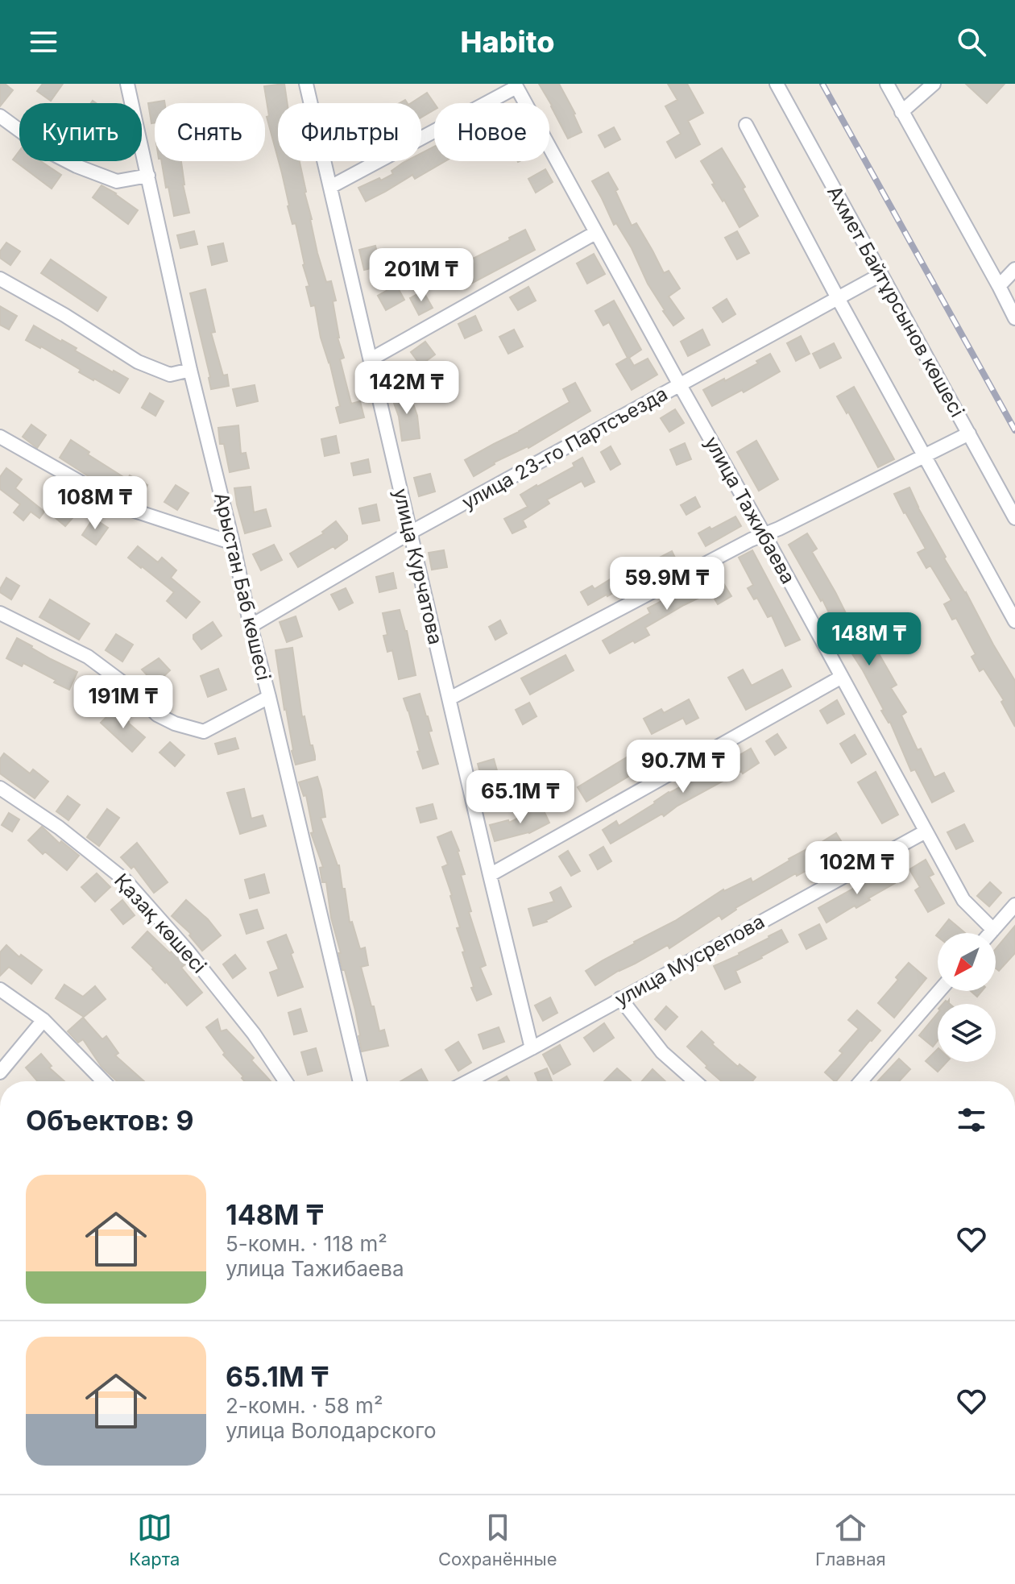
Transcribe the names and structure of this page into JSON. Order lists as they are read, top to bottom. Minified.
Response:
{"streets":{"street":["Ахмет Байтұрсынов көшесі","улица 23-го Партсъезда","улица Тажибаева","улица Курчатова","Арыстан Баб көшесі","Қазақ көшесі","улица Мусрепова"]},"crossings":[["Ахмет Байтұрсынов көшесі","улица 23-го Партсъезда"],["улица 23-го Партсъезда","улица Тажибаева"],["улица 23-го Партсъезда","улица Курчатова"],["улица 23-го Партсъезда","Арыстан Баб көшесі"],["улица Тажибаева","улица Мусрепова"],["улица Курчатова","улица Мусрепова"]],"north":"bottom left","page":{"header":"Habito","chip":["Купить","Снять","Фильтры","Новое"],"price":["201M ₸","142M ₸","108M ₸","59.9M ₸","148M ₸","191M ₸","90.7M ₸","65.1M ₸","102M ₸"],"heading":"Объектов: 9","list":[{"name":"148M ₸","note":"5-комн. · 118 m² · улица Тажибаева"},{"name":"65.1M ₸","note":"2-комн. · 58 m² · улица Володарского"}],"tabs":["Карта","Сохранённые","Главная"]}}
